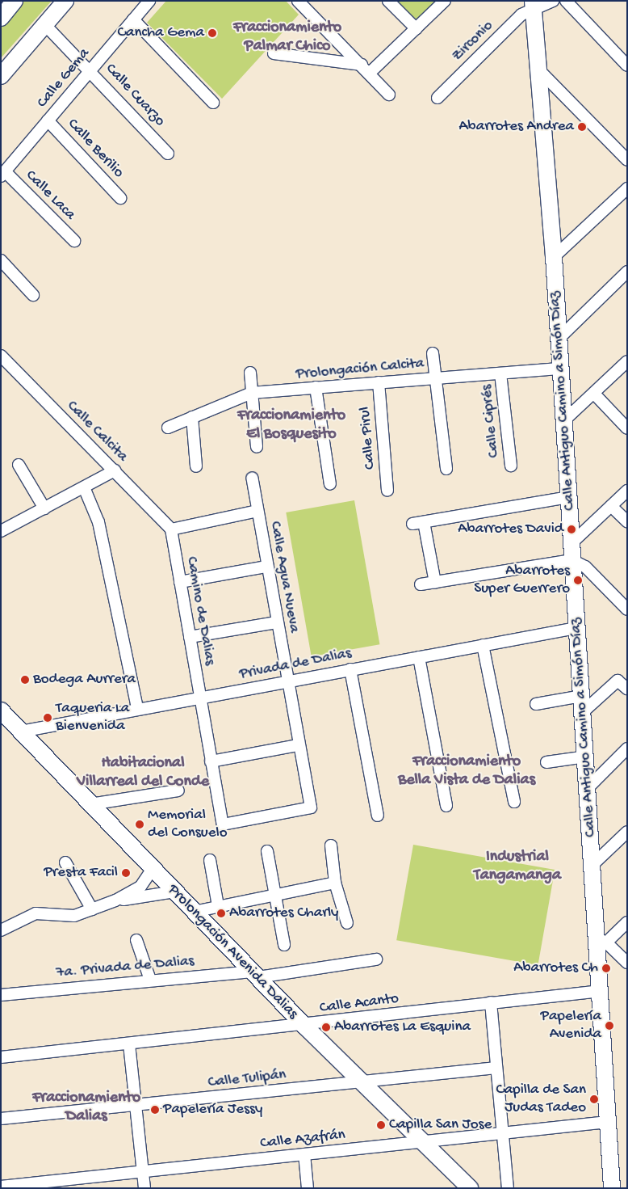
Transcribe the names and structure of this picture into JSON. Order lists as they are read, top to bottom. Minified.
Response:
{"streets":{"main road":["Calle Antiguo Camino a Simón Díaz","Prolongación Avenida Dalias"],"street":["Zirconio","Calle Gema","Calle Cuarzo","Calle Berilio","Calle Laca","Prolongación Calcita","Calle Ciprés","Calle Calcita","Calle Pirul","Calle Agua Nueva","Camino de Dalias","Privada de Dalias","7a. Privada de Dalias","Calle Acanto","Calle Tulipán","Calle Azafrán"]},"crossings":[["Zirconio","Calle Antiguo Camino a Simón Díaz"],["Calle Gema","Calle Cuarzo"],["Calle Gema","Calle Berilio"],["Calle Gema","Calle Laca"],["Prolongación Calcita","Calle Antiguo Camino a Simón Díaz"],["Prolongación Calcita","Calle Ciprés"],["Prolongación Calcita","Calle Pirul"],["Calle Antiguo Camino a Simón Díaz","Privada de Dalias"],["Calle Antiguo Camino a Simón Díaz","Calle Acanto"],["Calle Antiguo Camino a Simón Díaz","Calle Azafrán"],["Calle Calcita","Camino de Dalias"],["Calle Agua Nueva","Camino de Dalias"],["Calle Agua Nueva","Privada de Dalias"],["Camino de Dalias","Privada de Dalias"],["Privada de Dalias","Prolongación Avenida Dalias"],["Prolongación Avenida Dalias","7a. Privada de Dalias"],["Prolongación Avenida Dalias","Calle Acanto"],["Prolongación Avenida Dalias","Calle Tulipán"],["Prolongación Avenida Dalias","Calle Azafrán"]],"districts":["Fraccionamiento Palmar Chico","Fraccionamiento El Bosquesito","Fraccionamiento Bella Vista de Dalias","Habitacional Villarreal del Conde","Industrial Tangamanga","Fraccionamiento Dalias"],"places":["Cancha Gema","Abarrotes Andrea","Abarrotes David","Abarrotes Super Guerrero","Bodega Aurrera","Taqueria La Bienvenida","Memorial del Consuelo","Presta Facil","Abarrotes Charly","Abarrotes Ch","Papelería Avenida","Abarrotes La Esquina","Capilla de San Judas Tadeo","Papelería Jessy","Capilla San Jose"]}
